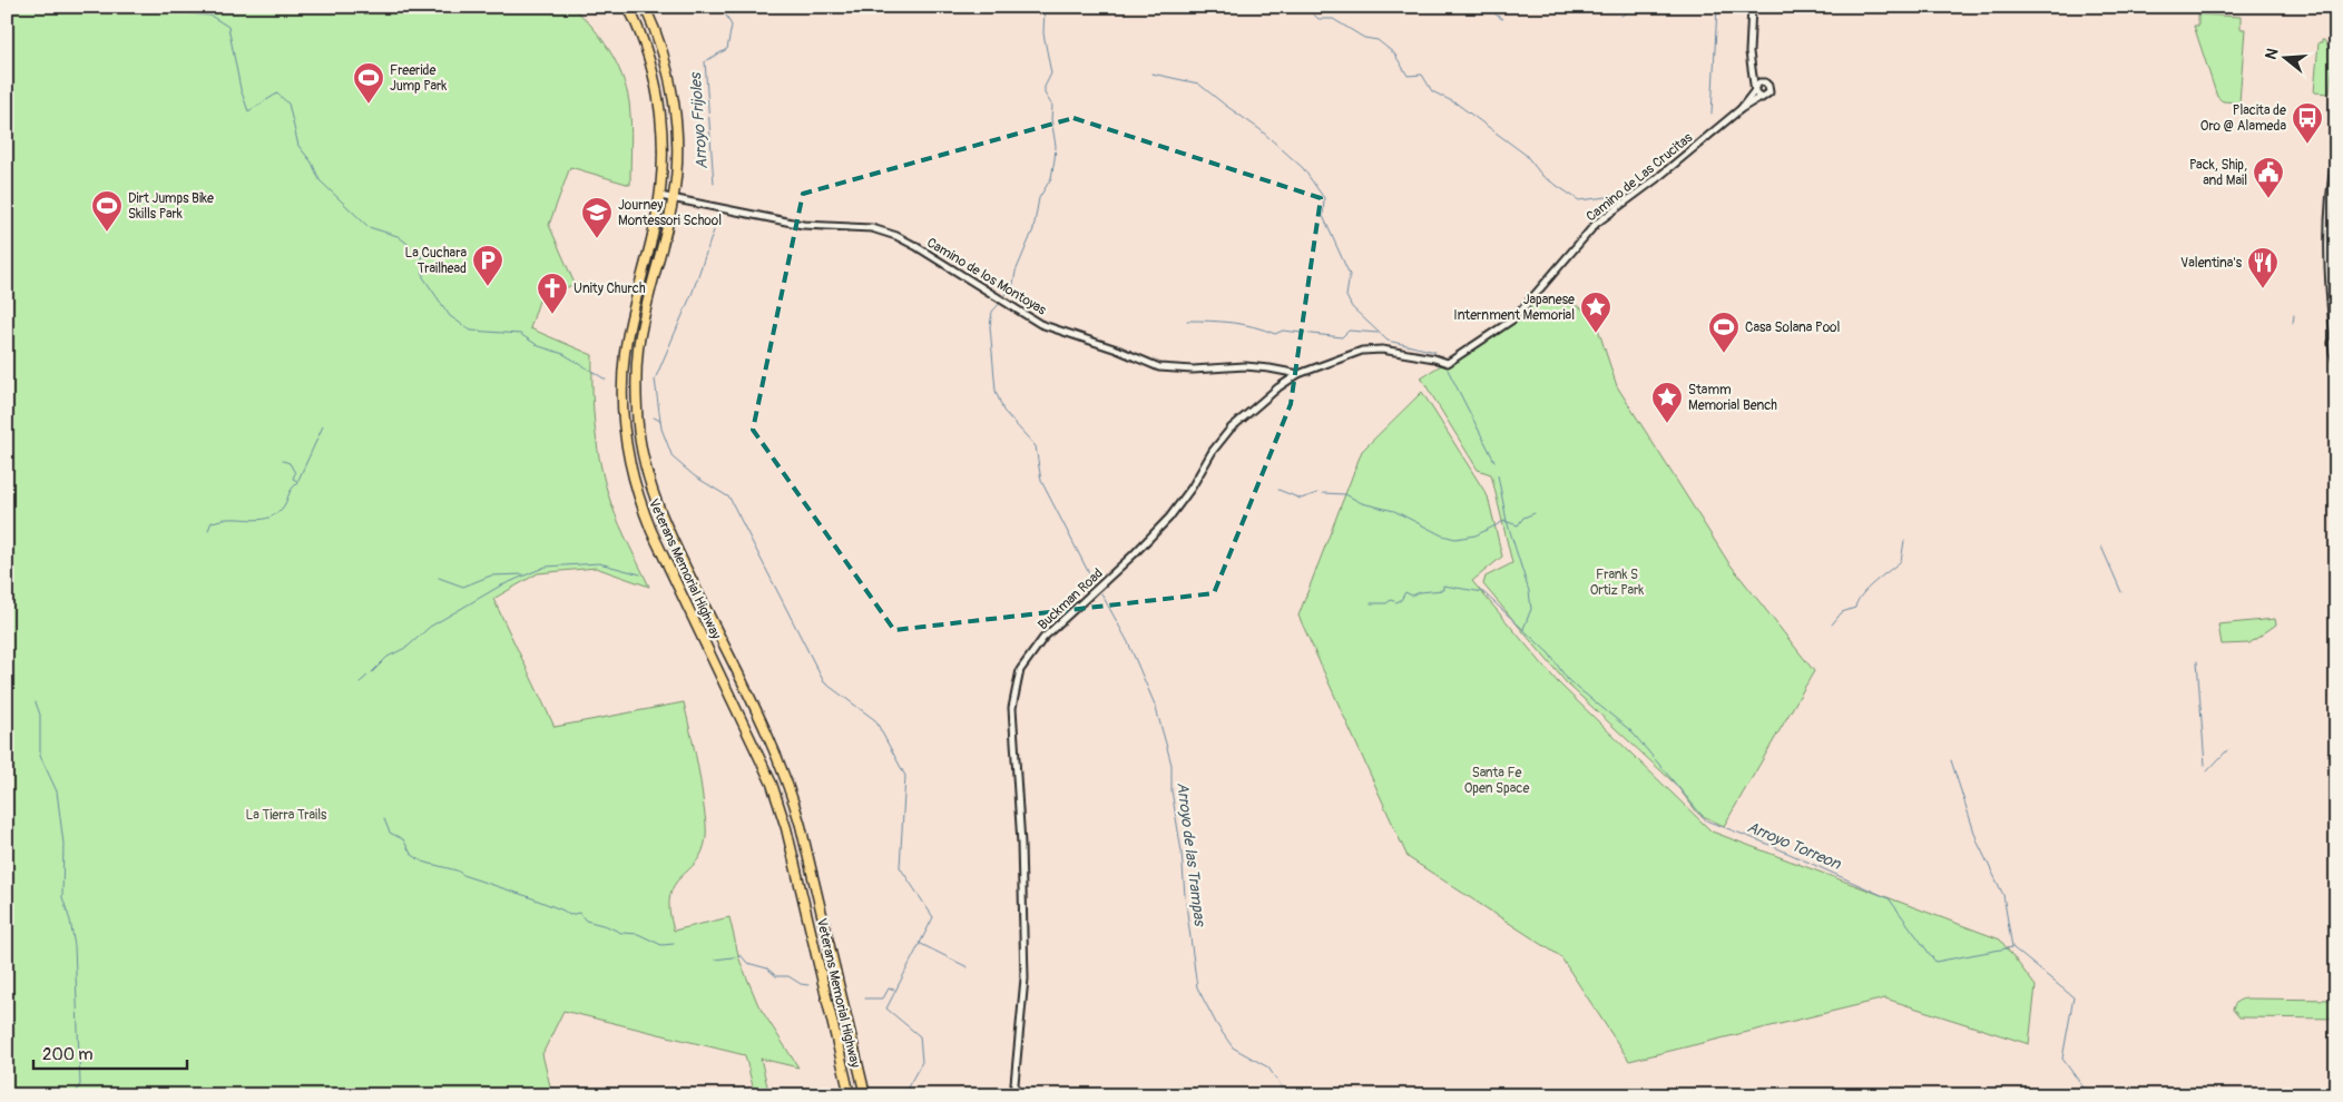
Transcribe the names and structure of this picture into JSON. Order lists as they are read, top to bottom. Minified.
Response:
{"streets":{"highway":["Veterans Memorial Highway"],"street":["Camino de Las Crucitas","Camino de los Montoyas","Buckman Road"]},"crossings":[["Camino de Las Crucitas","Buckman Road"],["Camino de los Montoyas","Veterans Memorial Highway"],["Camino de los Montoyas","Buckman Road"]],"water":["Arroyo Frijoles","Arroyo Torreon","Arroyo de las Trampas"],"parks":["Frank S Ortiz Park","Santa Fe Open Space","La Tierra Trails"],"places":{"sports":["Freeride Jump Park","Dirt Jumps Bike Skills Park","Casa Solana Pool"],"bus stop":["Placita de Oro @ Alameda"],"public building":["Pack, Ship, and Mail"],"school or university":["Journey Montessori School"],"parking":["La Cuchara Trailhead"],"restaurant":["Valentina's"],"church":["Unity Church"],"place":["Japanese Internment Memorial","Stamm Memorial Bench"]},"scale_bar":"200 m","north":"left"}
